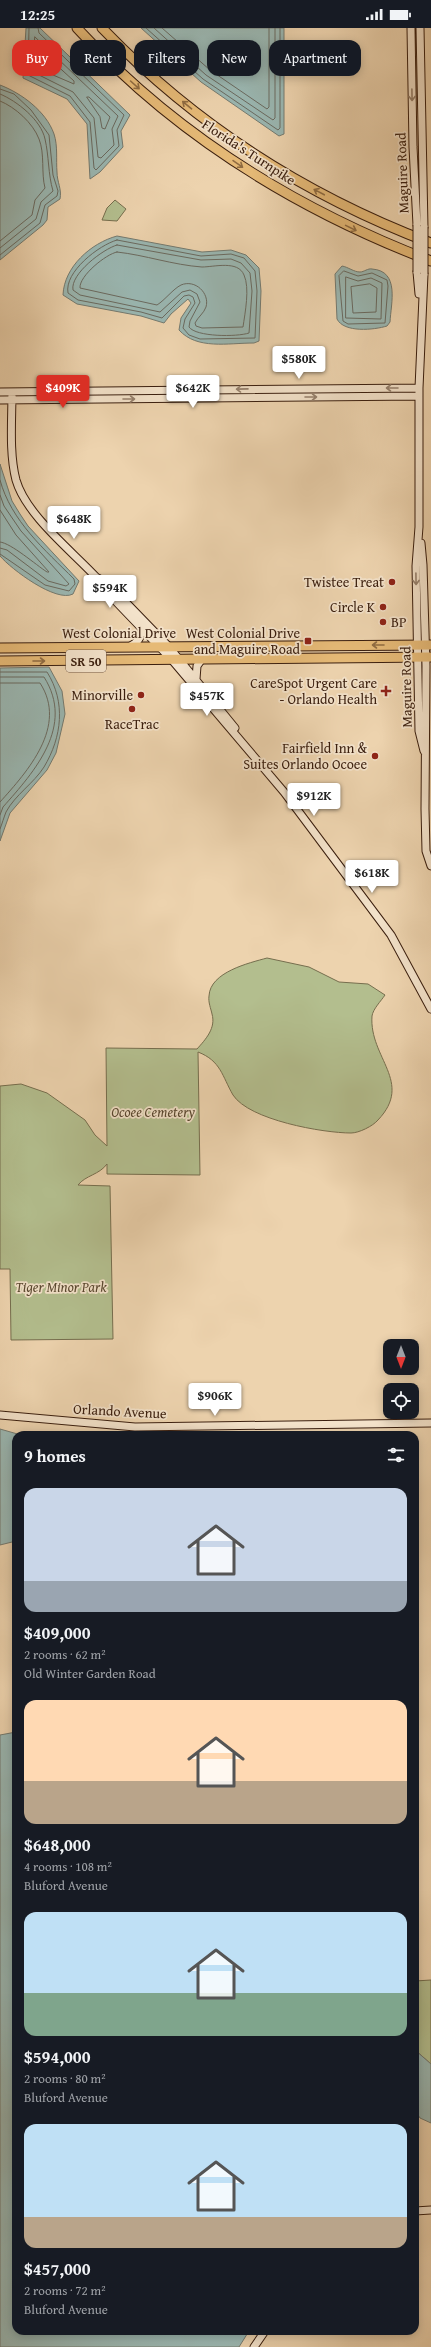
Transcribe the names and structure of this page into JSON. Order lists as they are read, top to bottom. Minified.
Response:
{"streets":{"highway":["Florida's Turnpike","West Colonial Drive","SR 50"],"main road":["Maguire Road","Orlando Avenue"]},"crossings":[["Maguire Road","West Colonial Drive"]],"parks":["Ocoee Cemetery","Tiger Minor Park"],"places":{"other":["Twistee Treat","Circle K","BP","Minorville","RaceTrac","Fairfield Inn & Suites Orlando Ocoee"],"transit":["West Colonial Drive and Maguire Road"],"health":["CareSpot Urgent Care - Orlando Health"]},"north":"bottom","page":{"status":"12:25","chip":["Buy","Rent","Filters","New","Apartment"],"price":["$580K","$409K","$642K","$648K","$594K","$457K","$912K","$618K","$906K"],"heading":"9 homes","list":[{"name":"$409,000","note":"2 rooms · 62 m² · Old Winter Garden Road"},{"name":"$648,000","note":"4 rooms · 108 m² · Bluford Avenue"},{"name":"$594,000","note":"2 rooms · 80 m² · Bluford Avenue"},{"name":"$457,000","note":"2 rooms · 72 m² · Bluford Avenue"}]}}
